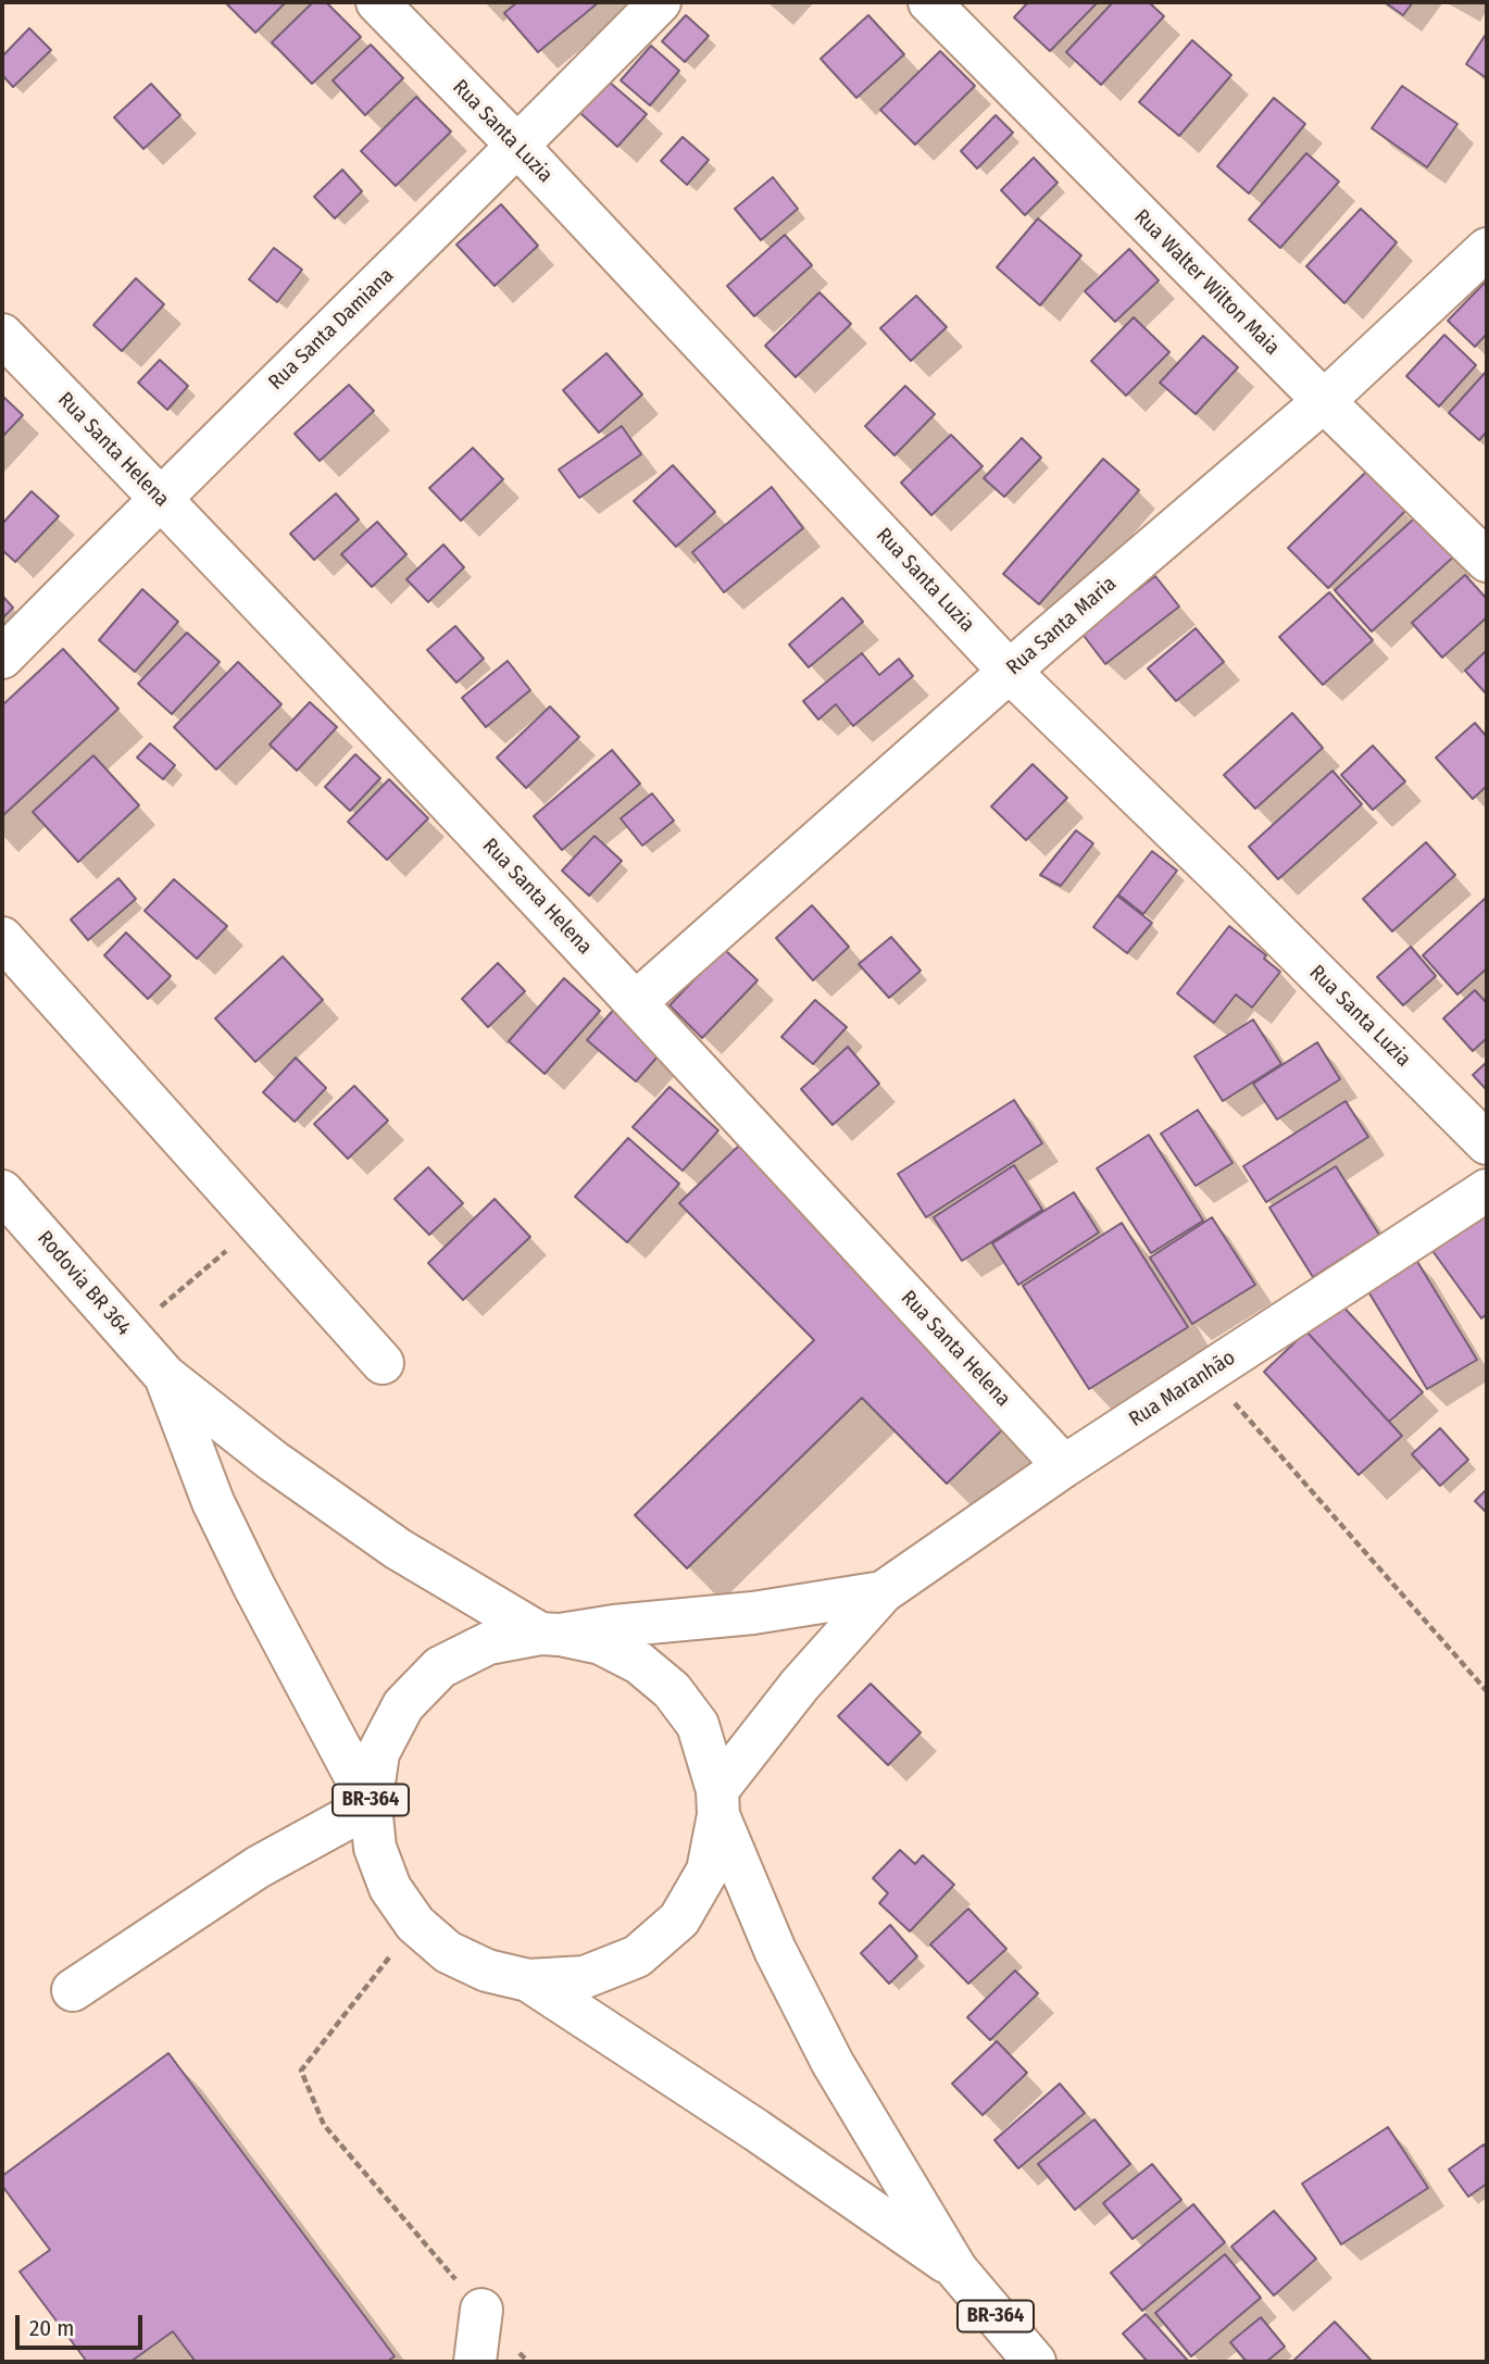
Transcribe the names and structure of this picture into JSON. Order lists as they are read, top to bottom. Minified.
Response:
{"streets":{"street":["Rua Santa Luzia","Rua Walter Wilton Maia","Rua Santa Damiana","Rua Santa Helena","Rua Santa Maria","Rodovia BR 364","Rua Maranhão","BR-364"]},"crossings":[["Rua Santa Luzia","Rua Santa Damiana"],["Rua Santa Luzia","Rua Santa Maria"],["Rua Walter Wilton Maia","Rua Santa Maria"],["Rua Santa Damiana","Rua Santa Helena"],["Rua Santa Helena","Rua Santa Maria"],["Rua Santa Helena","Rua Maranhão"],["Rodovia BR 364","BR-364"],["Rua Maranhão","BR-364"]],"scale_bar":"20 m"}
